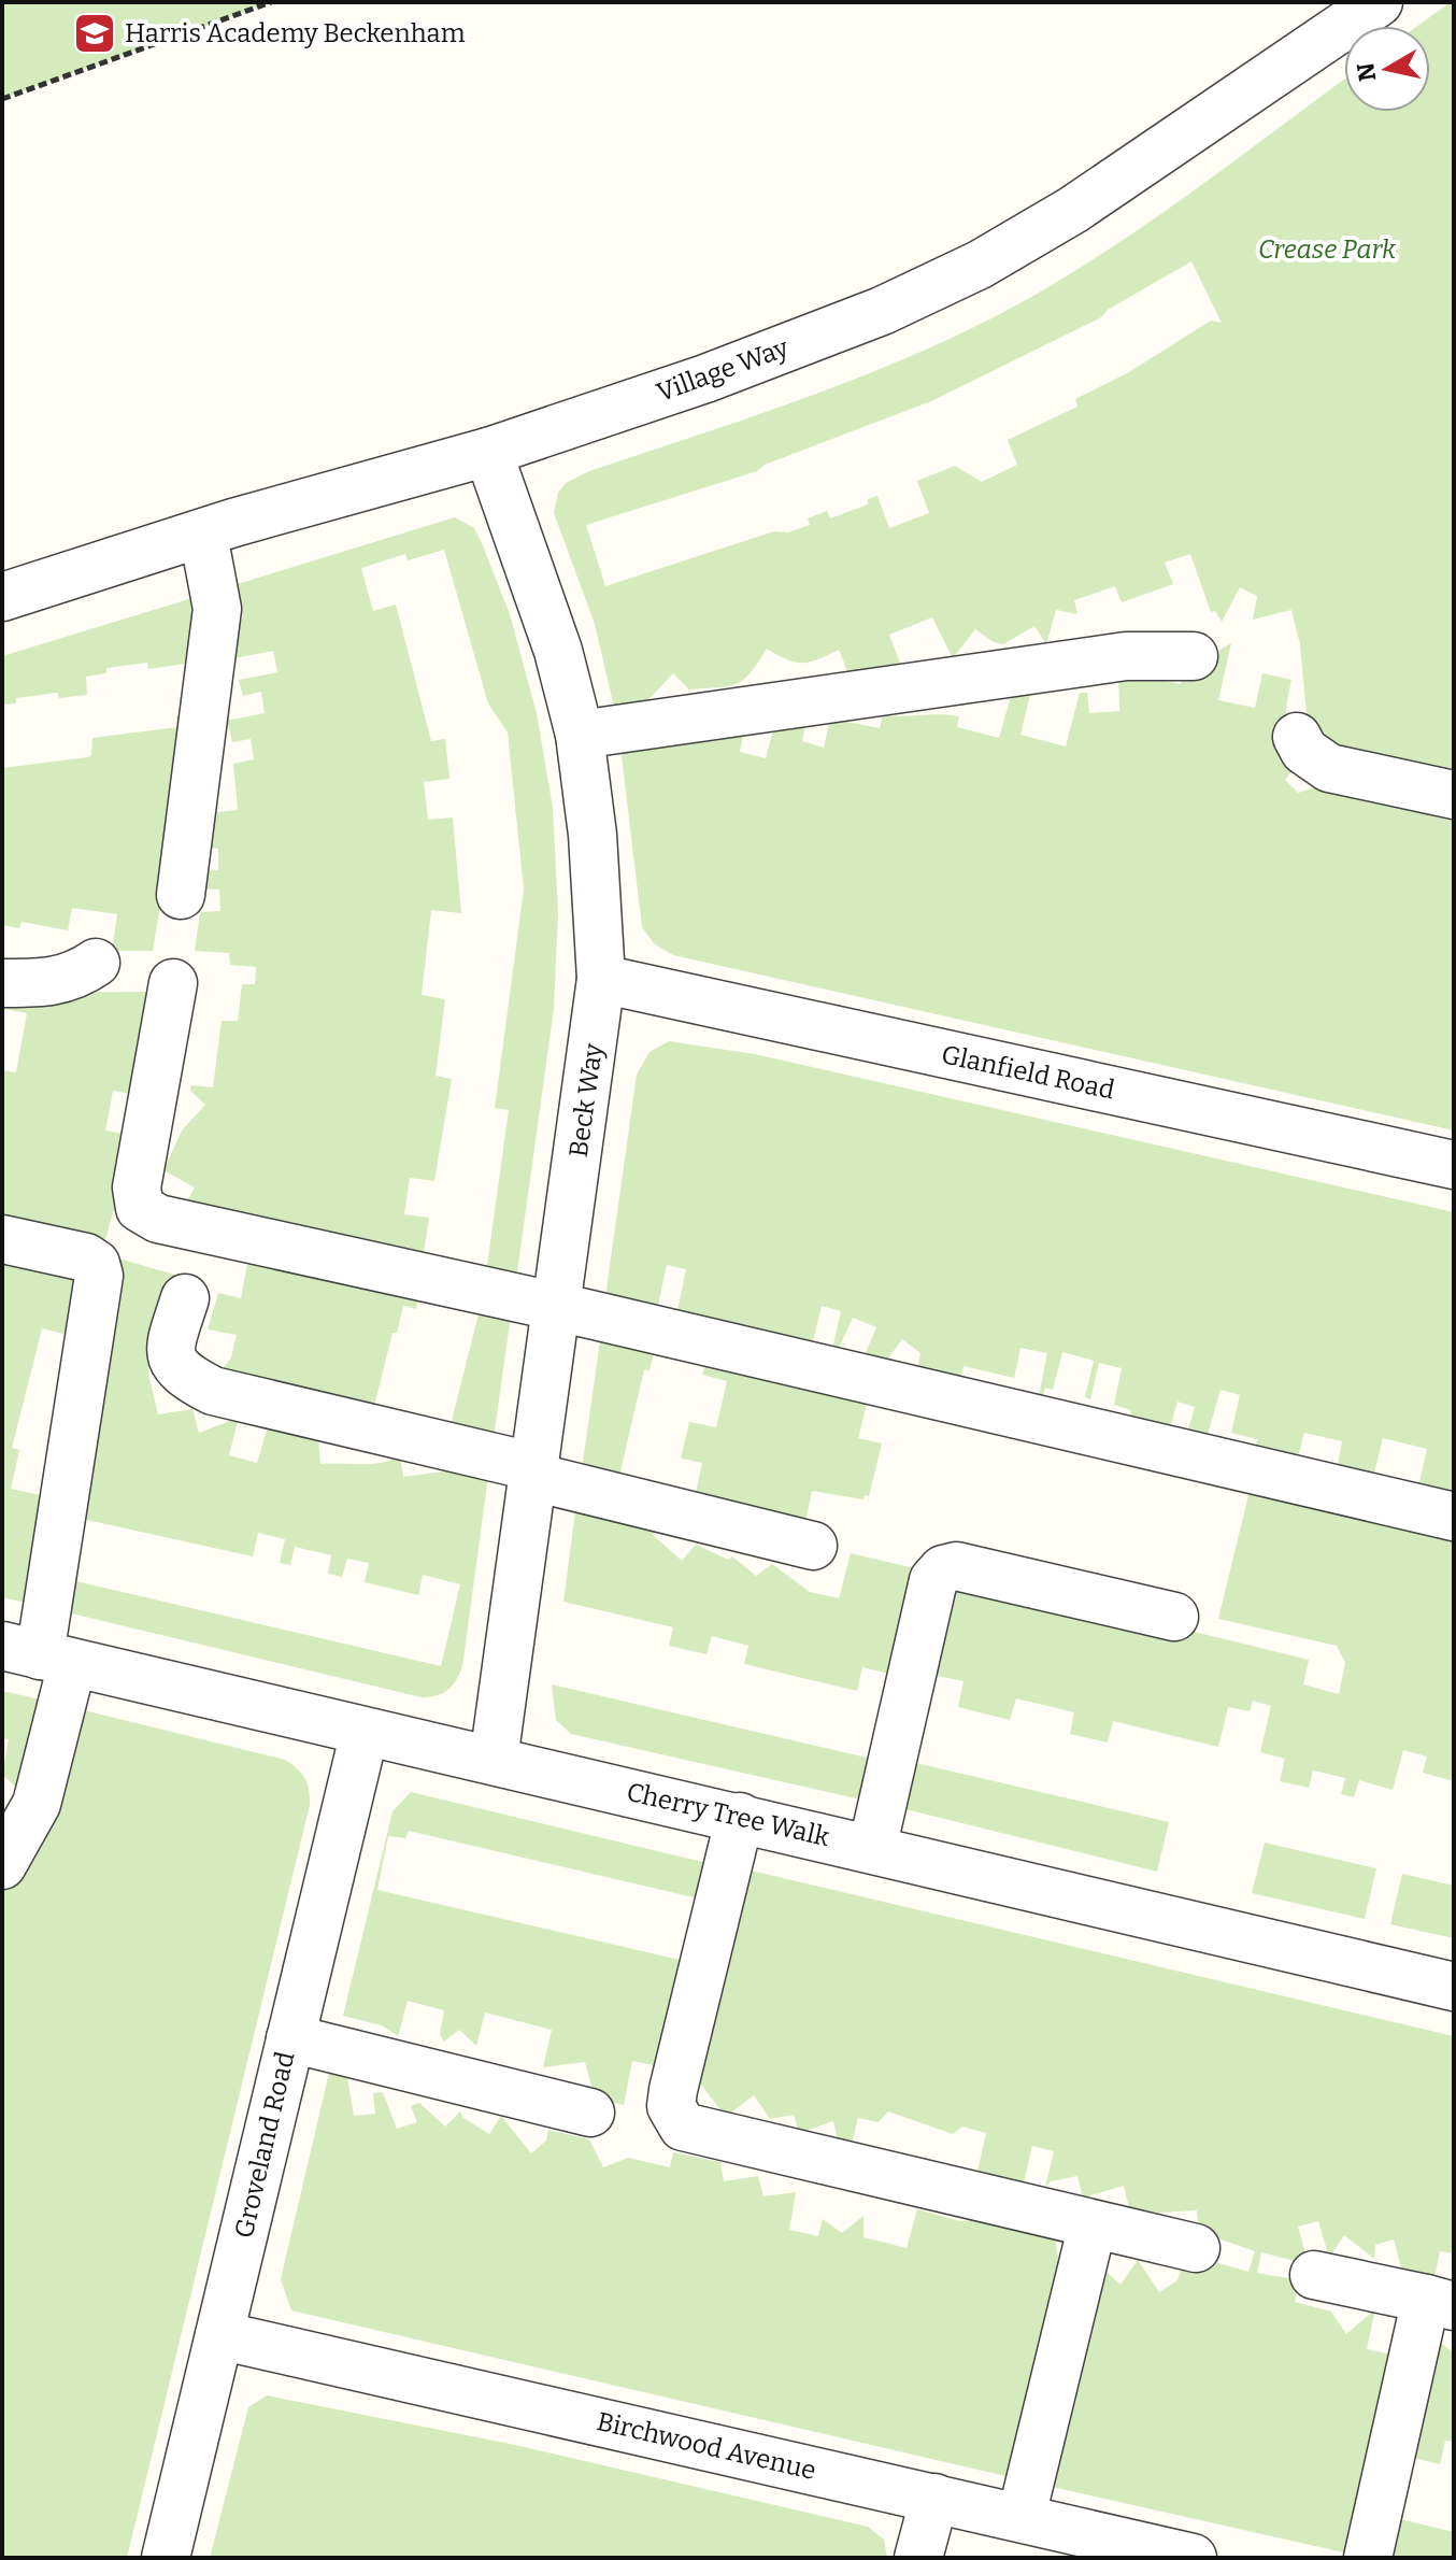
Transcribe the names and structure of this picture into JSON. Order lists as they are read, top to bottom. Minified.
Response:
{"streets":{"street":["Village Way","Glanfield Road","Beck Way","Cherry Tree Walk","Groveland Road","Birchwood Avenue"]},"crossings":[["Village Way","Beck Way"],["Glanfield Road","Beck Way"],["Beck Way","Cherry Tree Walk"],["Cherry Tree Walk","Groveland Road"],["Groveland Road","Birchwood Avenue"]],"parks":["Crease Park"],"places":{"school or university":["Harris Academy Beckenham"]},"north":"left"}
